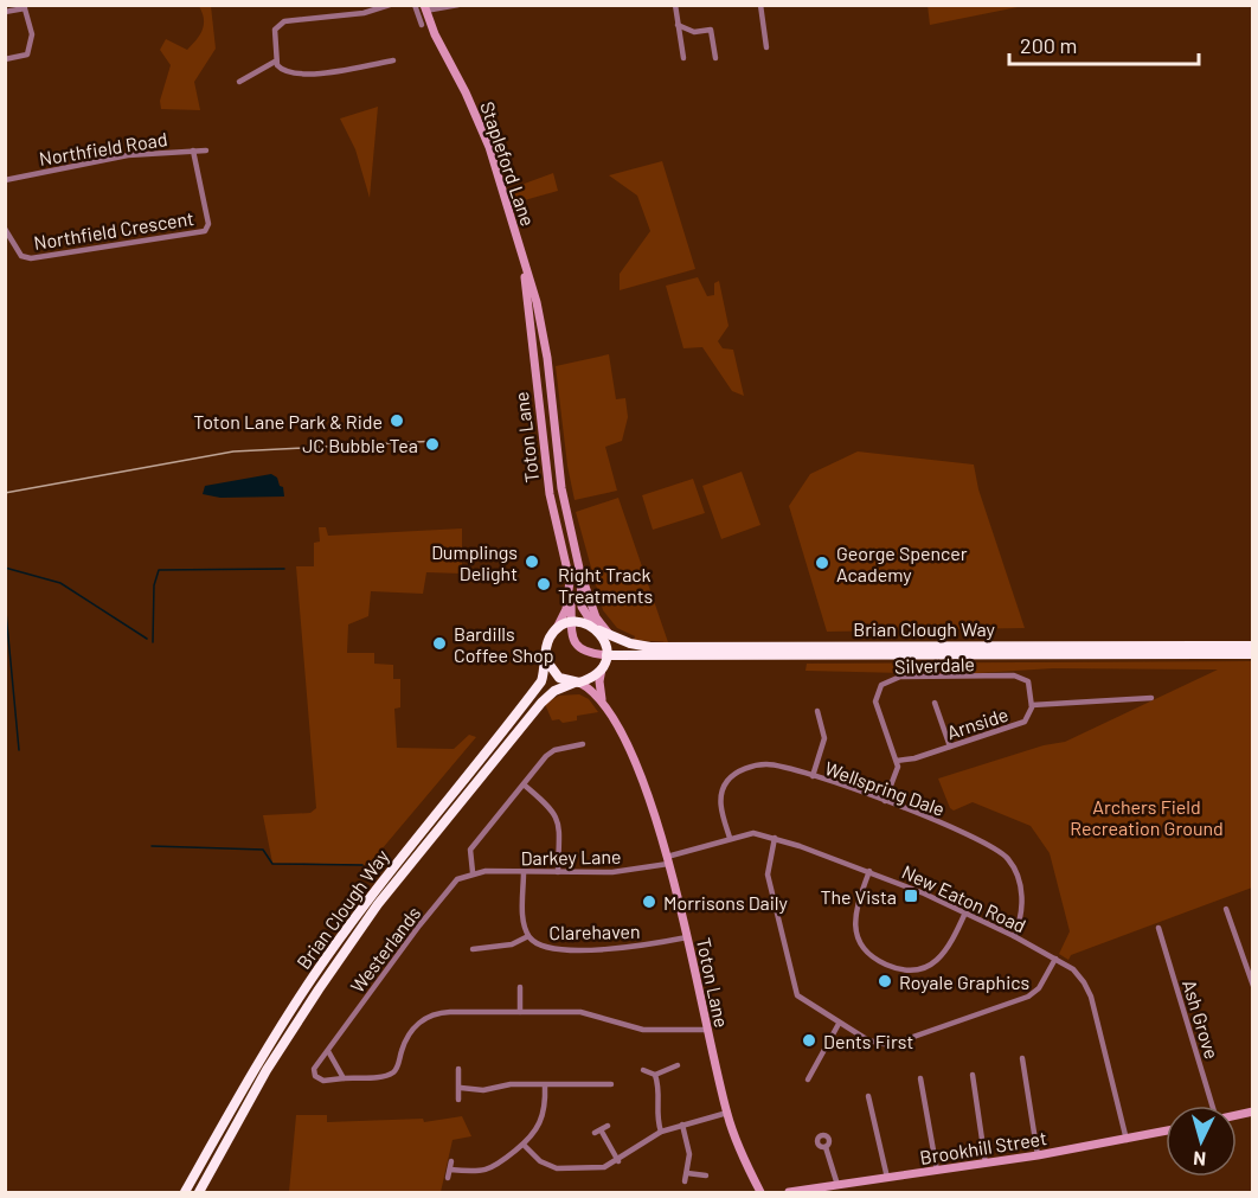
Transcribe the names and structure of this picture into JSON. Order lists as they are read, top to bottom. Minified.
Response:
{"streets":{"highway":["Brian Clough Way"],"main road":["Stapleford Lane","Toton Lane","Brookhill Street"],"street":["Northfield Road","Northfield Crescent","Silverdale","Arnside","Wellspring Dale","Darkey Lane","New Eaton Road","Clarehaven","Westerlands","Ash Grove"]},"crossings":[["Northfield Road","Northfield Crescent"],["Stapleford Lane","Toton Lane"],["Toton Lane","Brian Clough Way"],["Toton Lane","Darkey Lane"],["Toton Lane","New Eaton Road"],["Toton Lane","Clarehaven"],["Toton Lane","Westerlands"],["Silverdale","Arnside"],["Wellspring Dale","New Eaton Road"],["Darkey Lane","New Eaton Road"],["Darkey Lane","Clarehaven"],["Darkey Lane","Westerlands"],["New Eaton Road","Brookhill Street"]],"parks":["Archers Field Recreation Ground"],"places":{"other":["Toton Lane Park & Ride","JC Bubble Tea","Dumplings Delight","George Spencer Academy","Right Track Treatments","Bardills Coffee Shop","Morrisons Daily","Royale Graphics","Dents First"],"transit":["The Vista"]},"scale_bar":"200 m","north":"bottom"}
